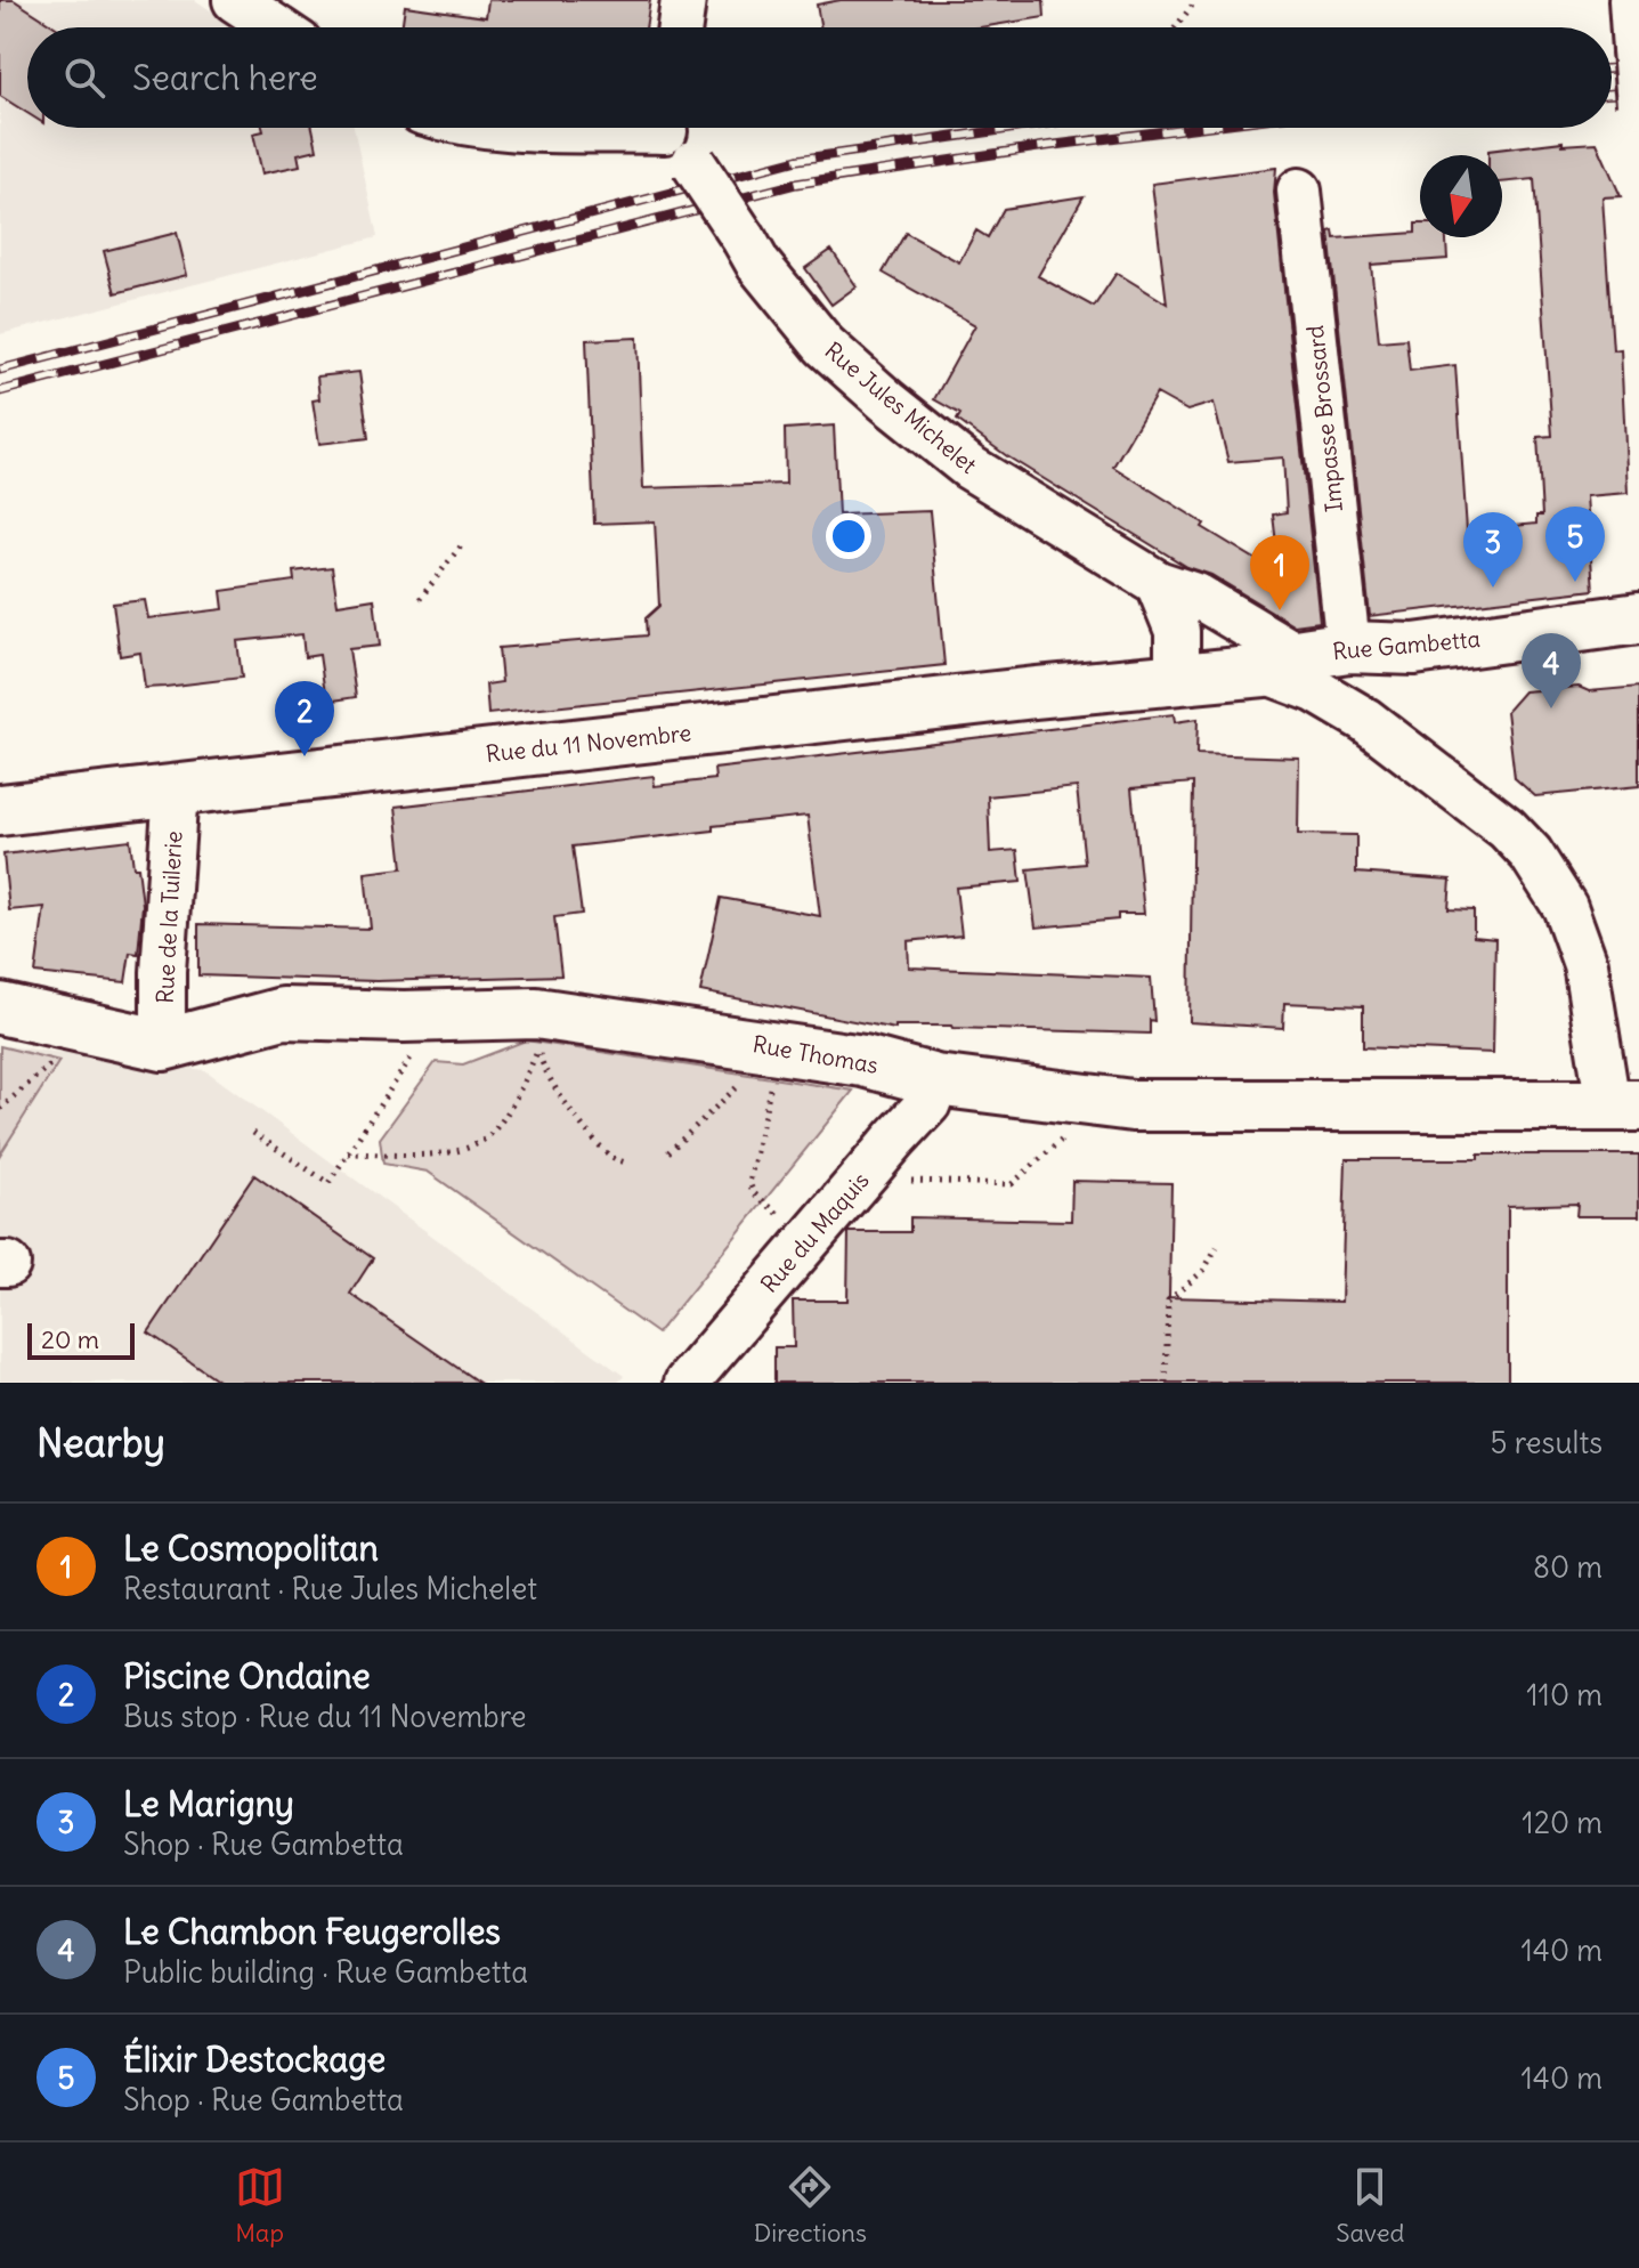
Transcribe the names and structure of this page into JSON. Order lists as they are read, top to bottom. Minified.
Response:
{"streets":{"main road":["Rue Gambetta","Rue du 11 Novembre","Rue Thomas"],"street":["Rue Jules Michelet","Impasse Brossard","Rue de la Tuilerie","Rue du Maquis"]},"crossings":[["Rue Jules Michelet","Rue Gambetta"],["Rue Jules Michelet","Rue Thomas"],["Impasse Brossard","Rue Gambetta"],["Rue Gambetta","Rue du 11 Novembre"],["Rue du 11 Novembre","Rue de la Tuilerie"],["Rue de la Tuilerie","Rue Thomas"],["Rue Thomas","Rue du Maquis"]],"scale_bar":"20 m","north":"bottom","page":{"search":"Search here","pins":["5","3","1","4","2"],"scale":"20 m","heading":["Nearby","5 results"],"list":[{"mark":"1","name":"Le Cosmopolitan","note":"Restaurant · Rue Jules Michelet","value":"80 m"},{"mark":"2","name":"Piscine Ondaine","note":"Bus stop · Rue du 11 Novembre","value":"110 m"},{"mark":"3","name":"Le Marigny","note":"Shop · Rue Gambetta","value":"120 m"},{"mark":"4","name":"Le Chambon Feugerolles","note":"Public building · Rue Gambetta","value":"140 m"},{"mark":"5","name":"Élixir Destockage","note":"Shop · Rue Gambetta","value":"140 m"}],"nav":["Map","Directions","Saved"]}}
